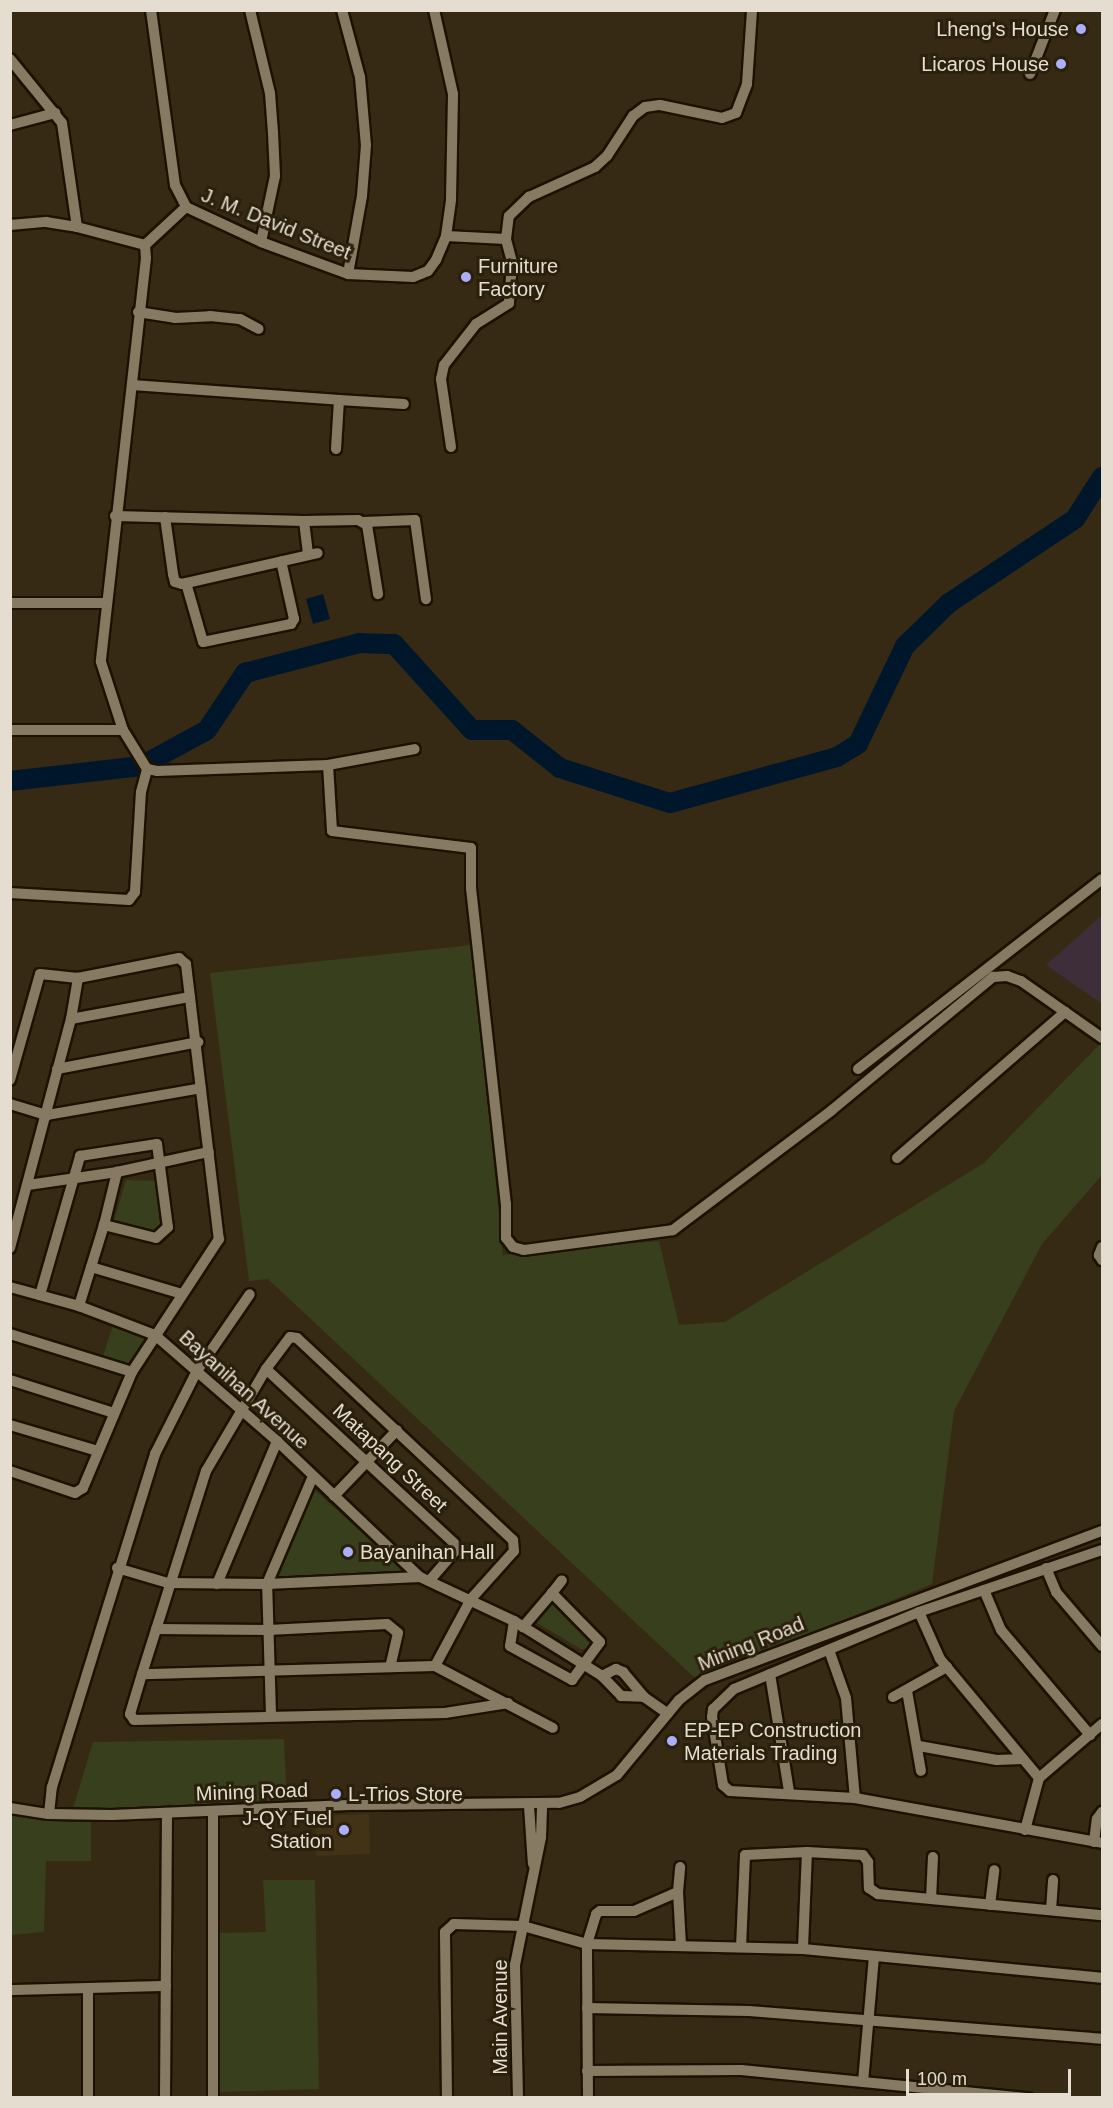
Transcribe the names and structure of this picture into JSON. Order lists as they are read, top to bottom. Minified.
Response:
{"streets":{"street":["J. M. David Street","Bayanihan Avenue","Matapang Street","Mining Road","Main Avenue"]},"crossings":[["Bayanihan Avenue","Matapang Street"],["Mining Road","Main Avenue"]],"places":["Lheng's House","Licaros House","Furniture Factory","Bayanihan Hall","EP-EP Construction Materials Trading","L-Trios Store","J-QY Fuel Station"],"scale_bar":"100 m"}
